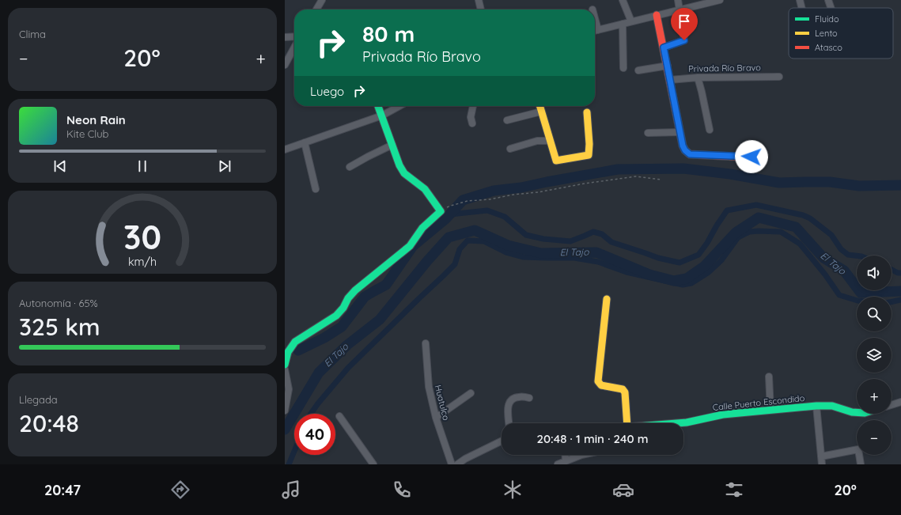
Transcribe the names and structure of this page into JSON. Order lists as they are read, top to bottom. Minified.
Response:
{"streets":{"street":["Privada Río Bravo","Huatulco","Calle Puerto Escondido"]},"water":["El Tajo"],"legend":["Fluido","Lento","Atasco"],"page":{"tile":["Clima",["Autonomía · 65%","325 km"],["Llegada","20:48"]],"turn":["80 m","Privada Río Bravo"],"heat":["−","20°","+"],"then":"Luego","song":["Neon Rain","Kite Club"],"map_buttons":["+","−"],"limit":"40","trip":"20:48 · 1 min · 240 m","tabs":["20:47","20°"],"gauge":["30","km/h"]}}
